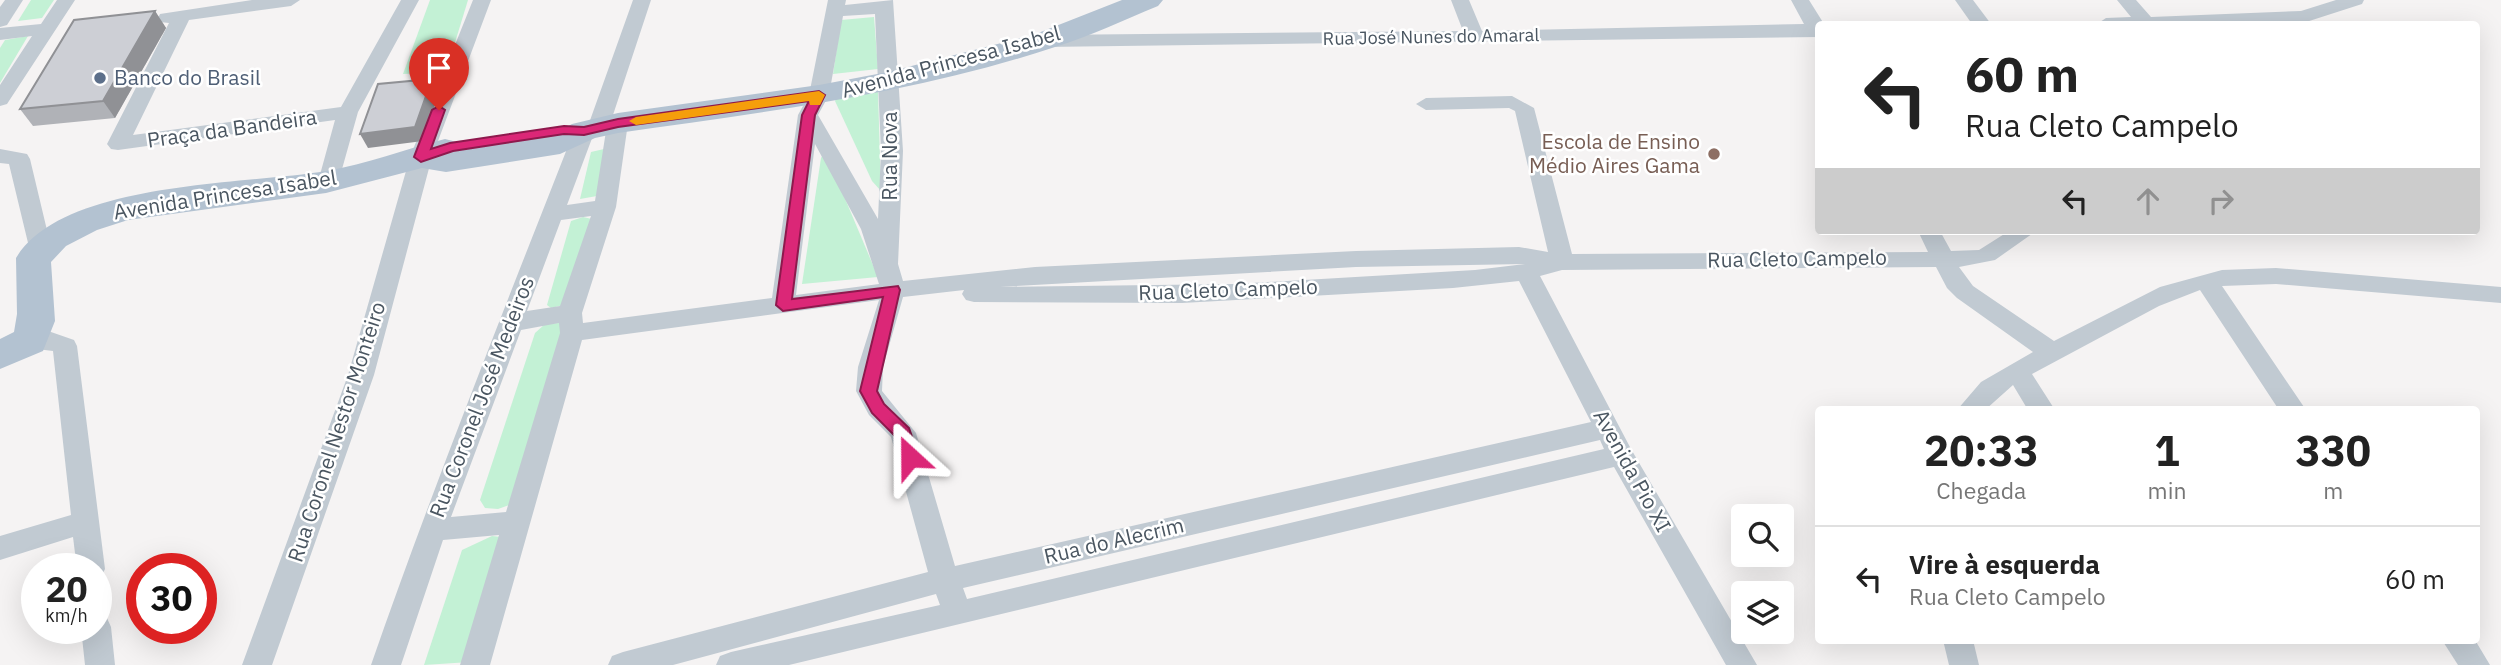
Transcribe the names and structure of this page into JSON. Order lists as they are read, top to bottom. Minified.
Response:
{"streets":{"main road":["Avenida Princesa Isabel"],"street":["Rua José Nunes do Amaral","Praça da Bandeira","Rua Nova","Rua Cleto Campelo","Rua Coronel José Medeiros","Rua Coronel Nestor Monteiro","Avenida Pio XI","Rua do Alecrim"]},"crossings":[["Rua José Nunes do Amaral","Avenida Princesa Isabel"],["Avenida Princesa Isabel","Rua Nova"],["Avenida Princesa Isabel","Rua Coronel José Medeiros"],["Avenida Princesa Isabel","Rua Coronel Nestor Monteiro"],["Rua Nova","Rua Cleto Campelo"],["Rua Nova","Rua do Alecrim"],["Rua Cleto Campelo","Rua Coronel José Medeiros"],["Rua Cleto Campelo","Avenida Pio XI"],["Avenida Pio XI","Rua do Alecrim"]],"places":["Banco do Brasil","Escola de Ensino Médio Aires Gama"],"page":{"turn":["60 m","Rua Cleto Campelo"],"eta":["20:33","Chegada","1","min","330","m"],"list":[{"name":"Vire à esquerda","note":"Rua Cleto Campelo","value":"60 m"}],"speed":"20 km/h","limit":"30"}}
